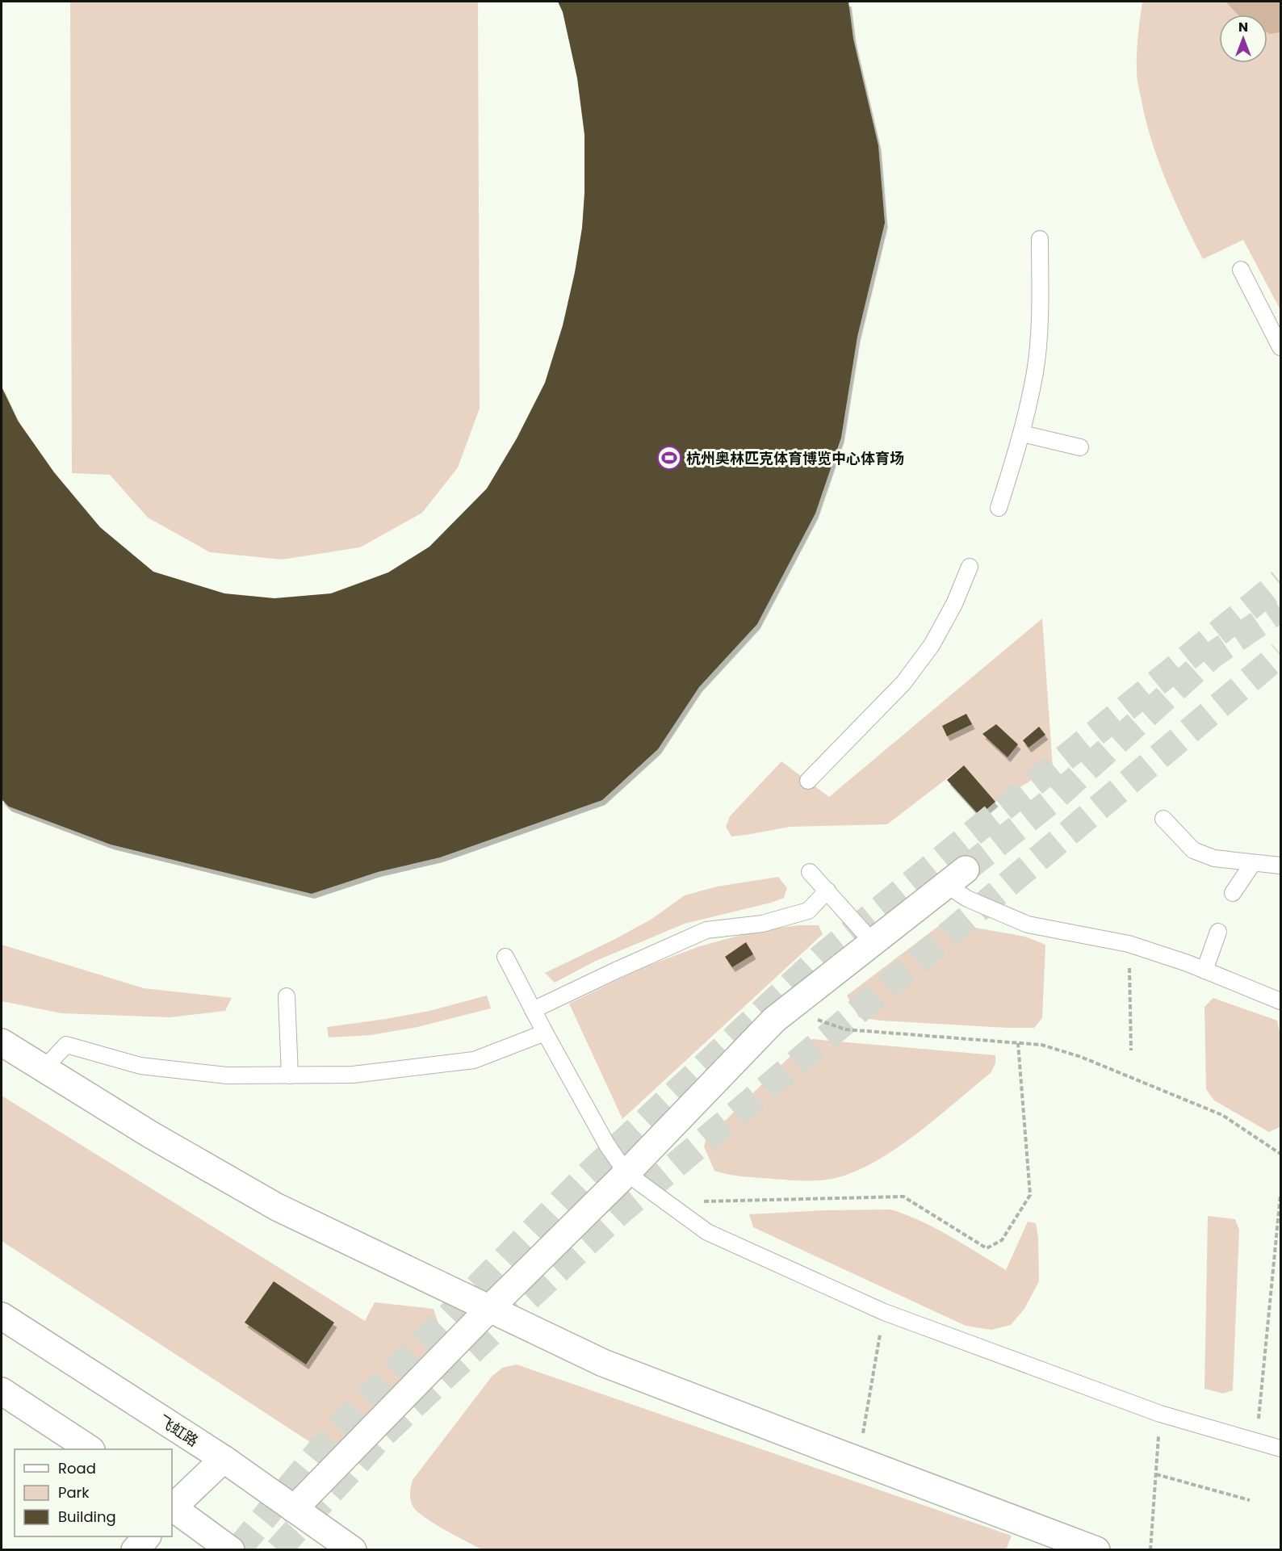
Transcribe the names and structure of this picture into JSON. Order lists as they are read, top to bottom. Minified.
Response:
{"streets":{"street":["飞虹路"]},"places":{"sports":["杭州奥林匹克体育博览中心体育场"]},"legend":["Road","Park","Building"],"north":"top"}
